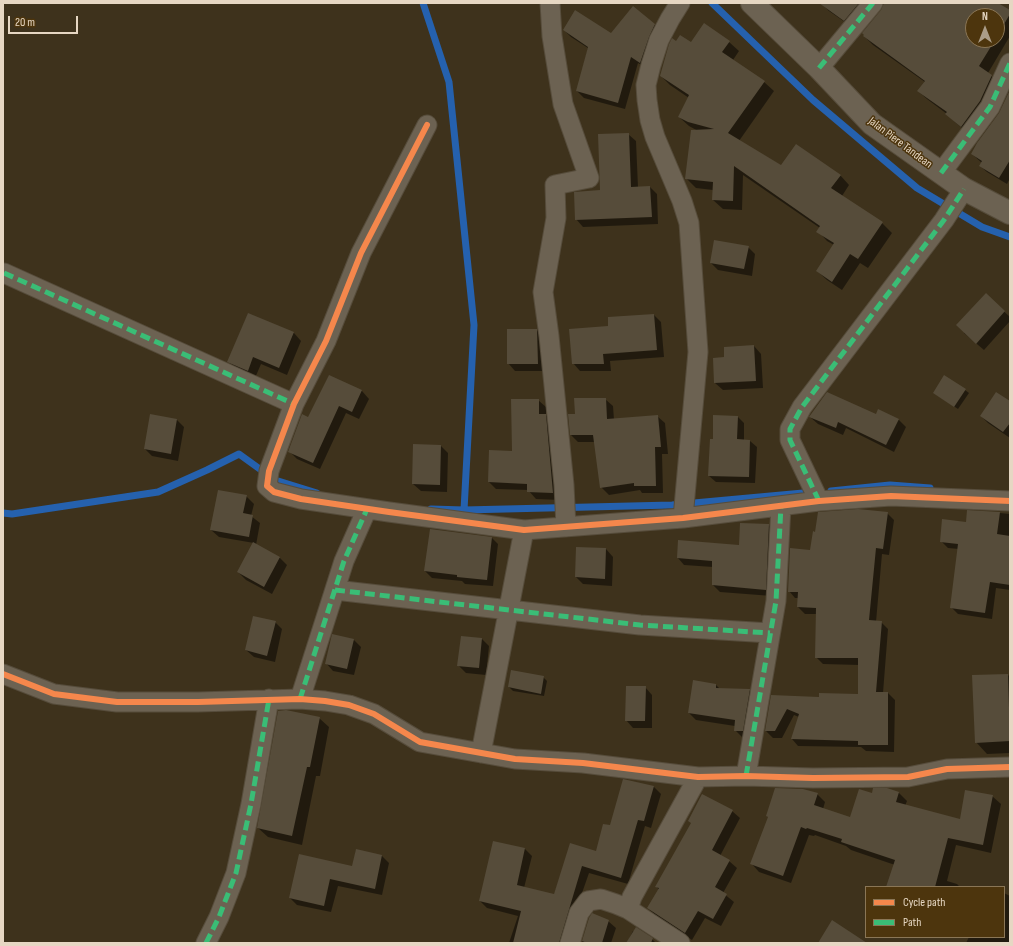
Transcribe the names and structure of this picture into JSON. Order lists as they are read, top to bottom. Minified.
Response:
{"streets":{"street":["Jalan Piere Tandean"]},"legend":["Cycle path","Path"],"scale_bar":"20 m","north":"top"}
